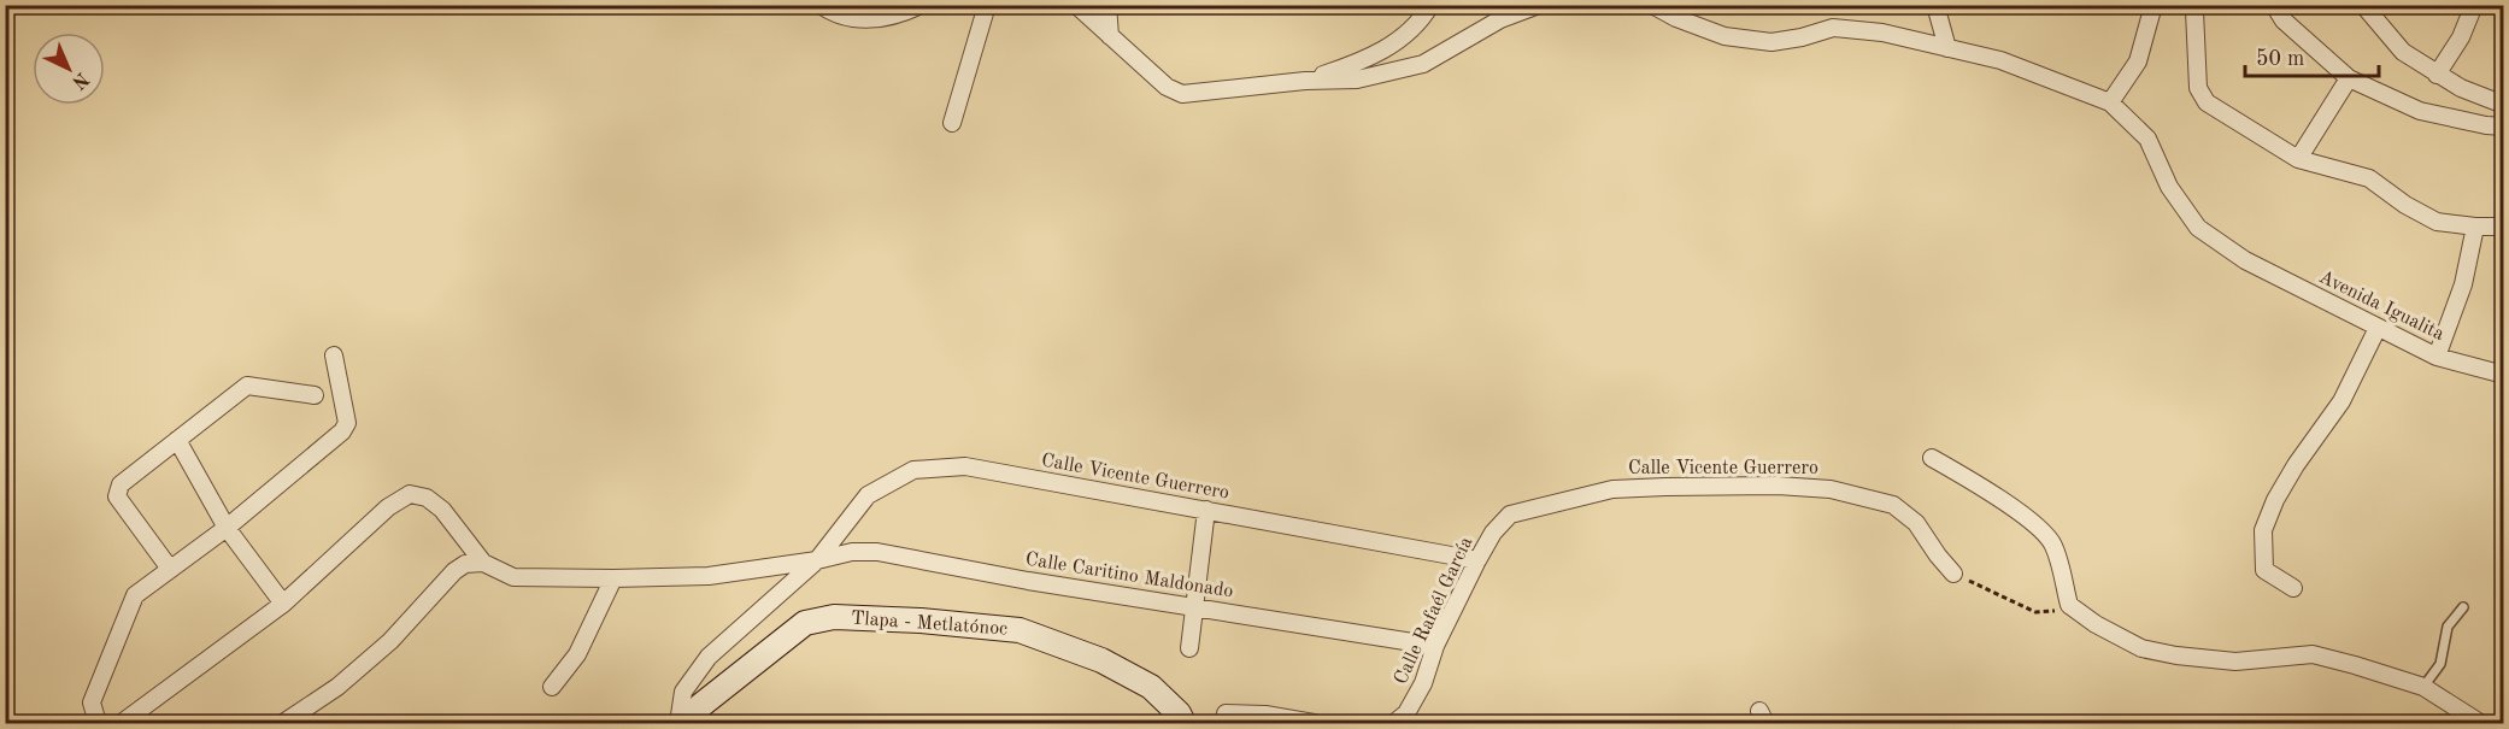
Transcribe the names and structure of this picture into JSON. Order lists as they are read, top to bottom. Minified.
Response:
{"streets":{"main road":["Tlapa - Metlatónoc"],"street":["Avenida Igualita","Calle Vicente Guerrero","Calle Caritino Maldonado","Calle Rafaél García"]},"crossings":[["Calle Vicente Guerrero","Calle Caritino Maldonado"],["Calle Vicente Guerrero","Calle Rafaél García"],["Calle Caritino Maldonado","Calle Rafaél García"]],"scale_bar":"50 m","north":"bottom right"}
